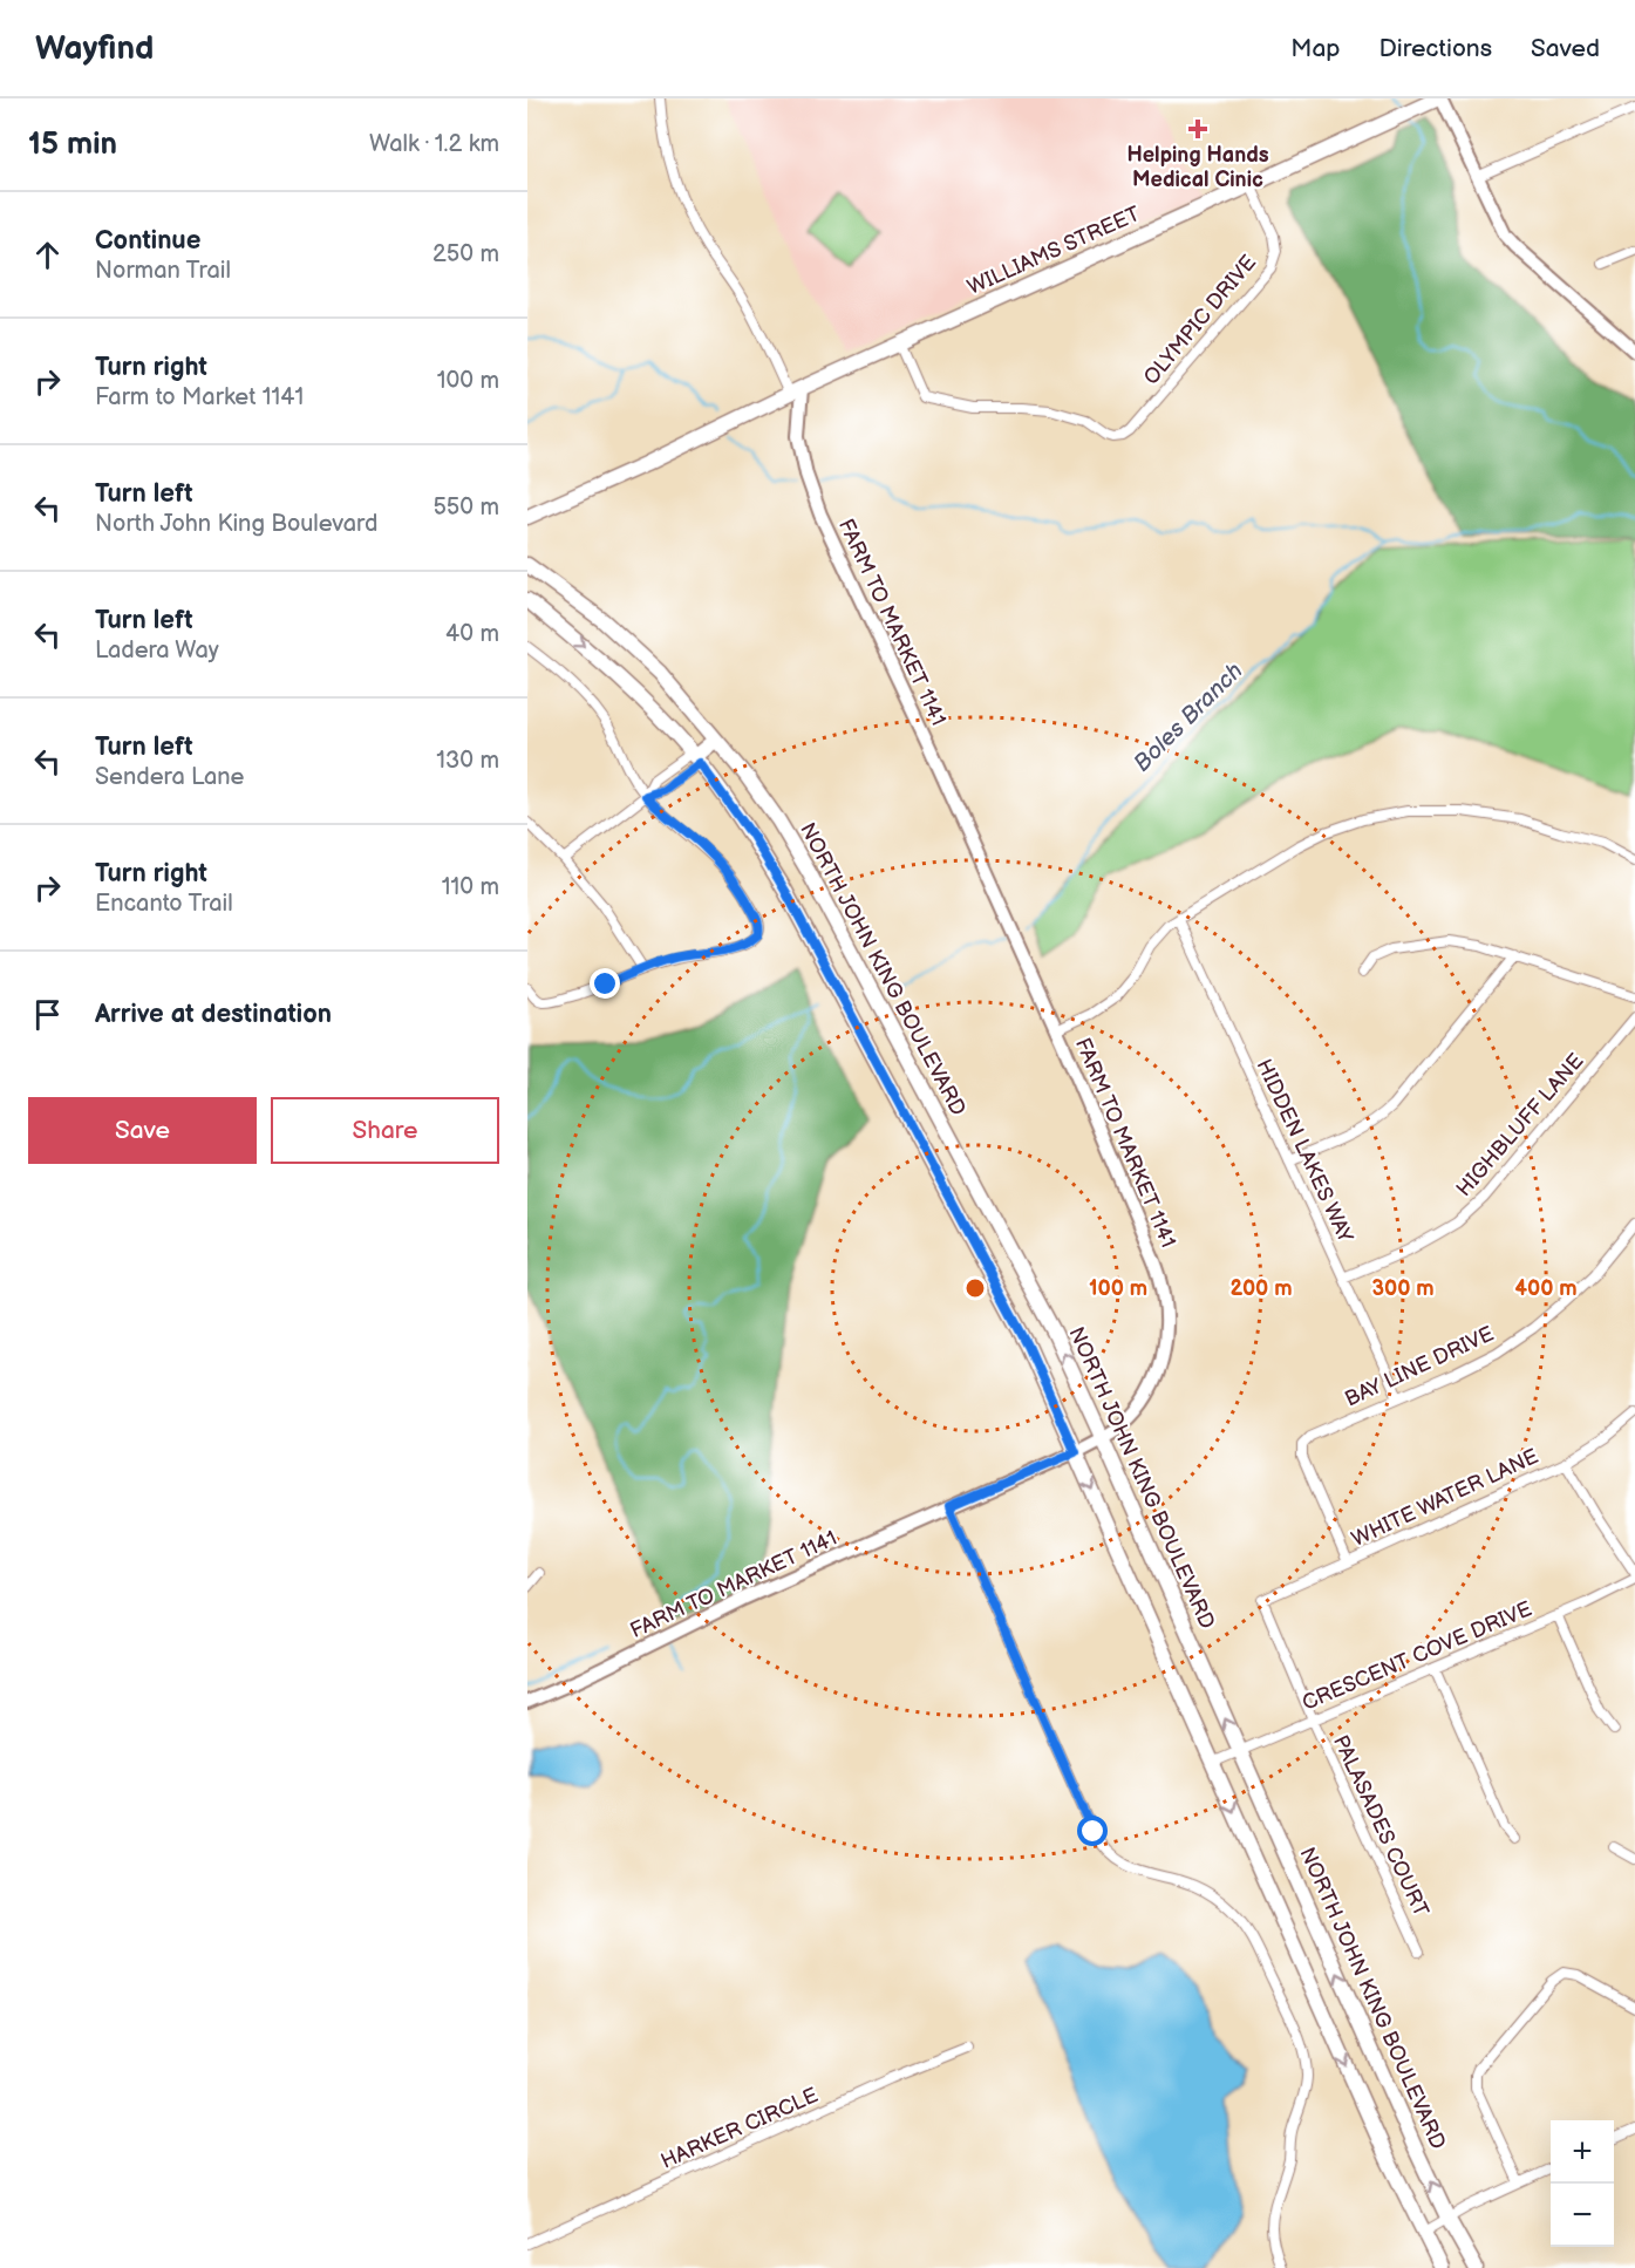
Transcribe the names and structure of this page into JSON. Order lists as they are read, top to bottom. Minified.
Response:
{"streets":{"main road":["WILLIAMS STREET","NORTH JOHN KING BOULEVARD"],"street":["OLYMPIC DRIVE","FARM TO MARKET 1141","HIGHBLUFF LANE","HIDDEN LAKES WAY","BAY LINE DRIVE","WHITE WATER LANE","CRESCENT COVE DRIVE","PALASADES COURT","HARKER CIRCLE"]},"crossings":[["WILLIAMS STREET","OLYMPIC DRIVE"],["WILLIAMS STREET","FARM TO MARKET 1141"],["FARM TO MARKET 1141","NORTH JOHN KING BOULEVARD"],["NORTH JOHN KING BOULEVARD","CRESCENT COVE DRIVE"],["HIGHBLUFF LANE","HIDDEN LAKES WAY"],["HIDDEN LAKES WAY","BAY LINE DRIVE"],["BAY LINE DRIVE","WHITE WATER LANE"],["WHITE WATER LANE","PALASADES COURT"],["CRESCENT COVE DRIVE","PALASADES COURT"]],"water":["Boles Branch"],"places":{"health":["Helping Hands Medical Cinic"]},"page":{"header":"Wayfind","nav":["Map","Directions","Saved"],"heading":["15 min","Walk · 1.2 km"],"list":[["Continue","Norman Trail","250 m"],["Turn right","Farm to Market 1141","100 m"],["Turn left","North John King Boulevard","550 m"],["Turn left","Ladera Way","40 m"],["Turn left","Sendera Lane","130 m"],["Turn right","Encanto Trail","110 m"],"Arrive at destination"],"buttons":["Save","Share"],"map_buttons":["+","−"]},"rings":["100 m","200 m","300 m","400 m"]}
